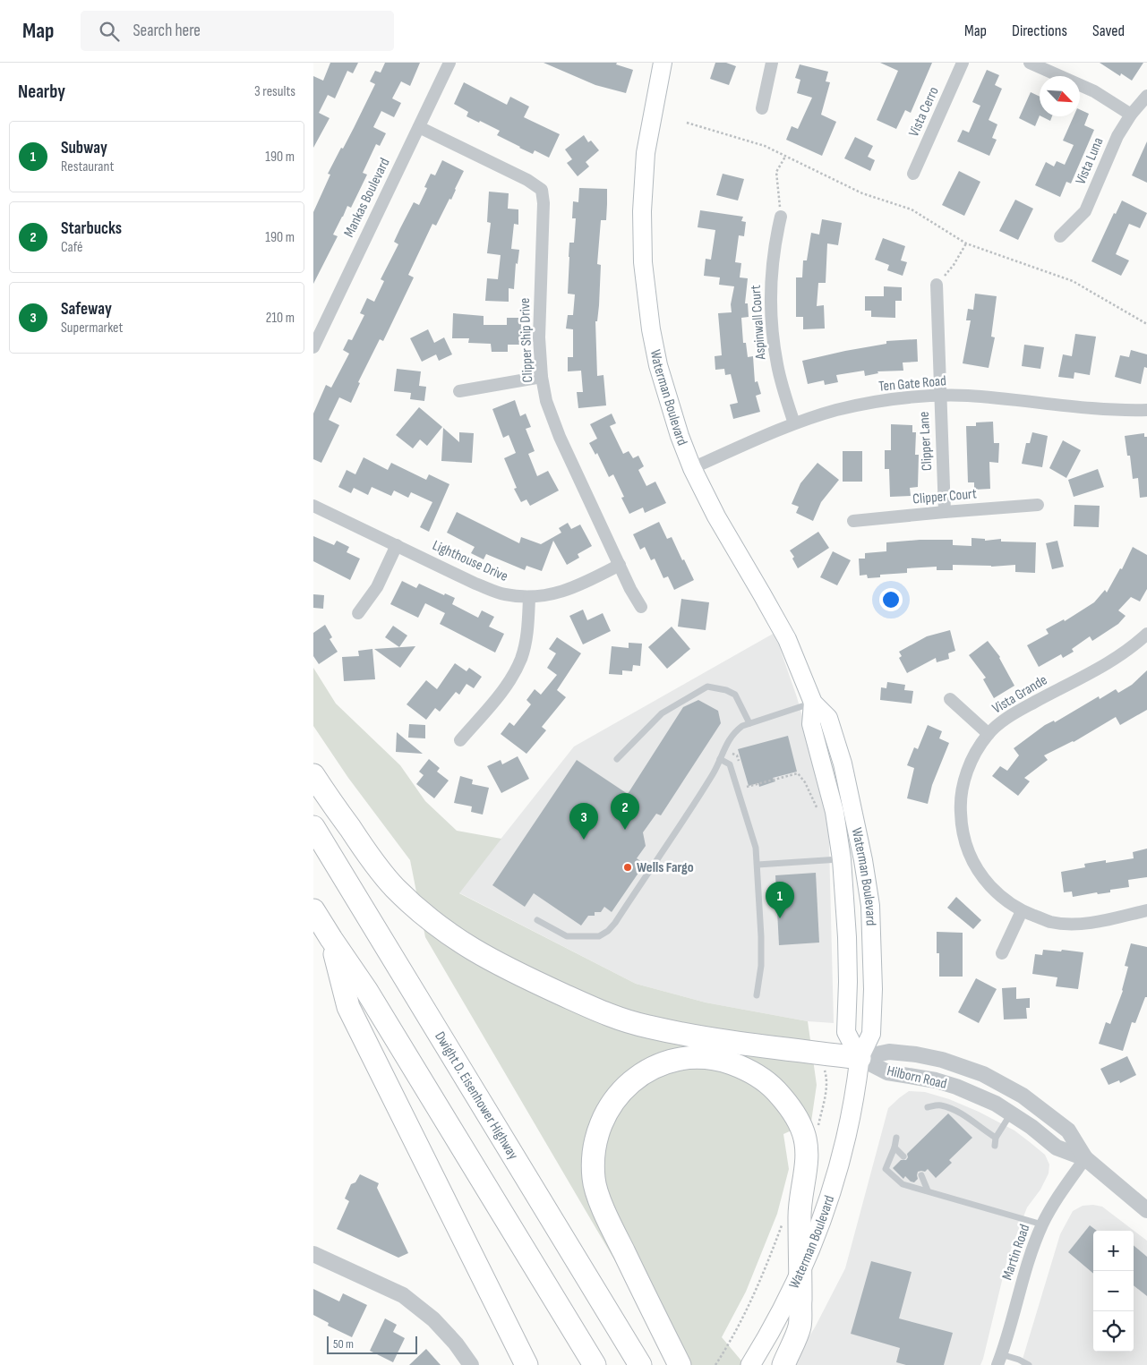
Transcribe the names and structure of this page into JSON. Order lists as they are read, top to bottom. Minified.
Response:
{"streets":{"highway":["Dwight D. Eisenhower Highway"],"main road":["Waterman Boulevard"],"street":["Vista Cerro","Vista Luna","Mankas Boulevard","Aspinwall Court","Clipper Ship Drive","Ten Gate Road","Clipper Lane","Clipper Court","Lighthouse Drive","Vista Grande","Hilborn Road","Martin Road"]},"crossings":[["Mankas Boulevard","Clipper Ship Drive"],["Aspinwall Court","Ten Gate Road"],["Clipper Ship Drive","Lighthouse Drive"],["Ten Gate Road","Waterman Boulevard"],["Ten Gate Road","Clipper Lane"],["Waterman Boulevard","Hilborn Road"],["Clipper Lane","Clipper Court"],["Hilborn Road","Martin Road"]],"places":["Wells Fargo"],"scale_bar":"50 m","north":"bottom right","page":{"header":"Map","search":"Search here","nav":["Map","Directions","Saved"],"heading":["Nearby","3 results"],"list":[{"mark":"1","name":"Subway","note":"Restaurant","value":"190 m"},{"mark":"2","name":"Starbucks","note":"Café","value":"190 m"},{"mark":"3","name":"Safeway","note":"Supermarket","value":"210 m"}],"pins":["2","3","1"],"map_buttons":["+","−"],"scale":"50 m"}}
